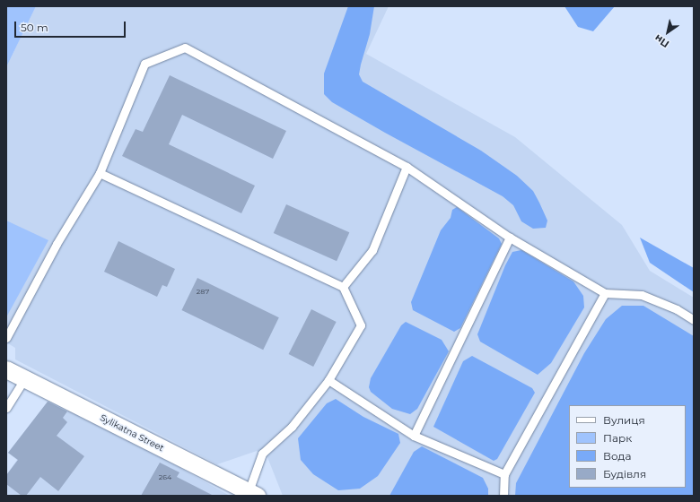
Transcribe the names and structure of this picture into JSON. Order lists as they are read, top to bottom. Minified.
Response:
{"streets":{"street":["Sylikatna Street"]},"house_numbers":["287","264"],"legend":["Вулиця","Парк","Вода","Будівля"],"scale_bar":"50 m","north":"bottom left"}
